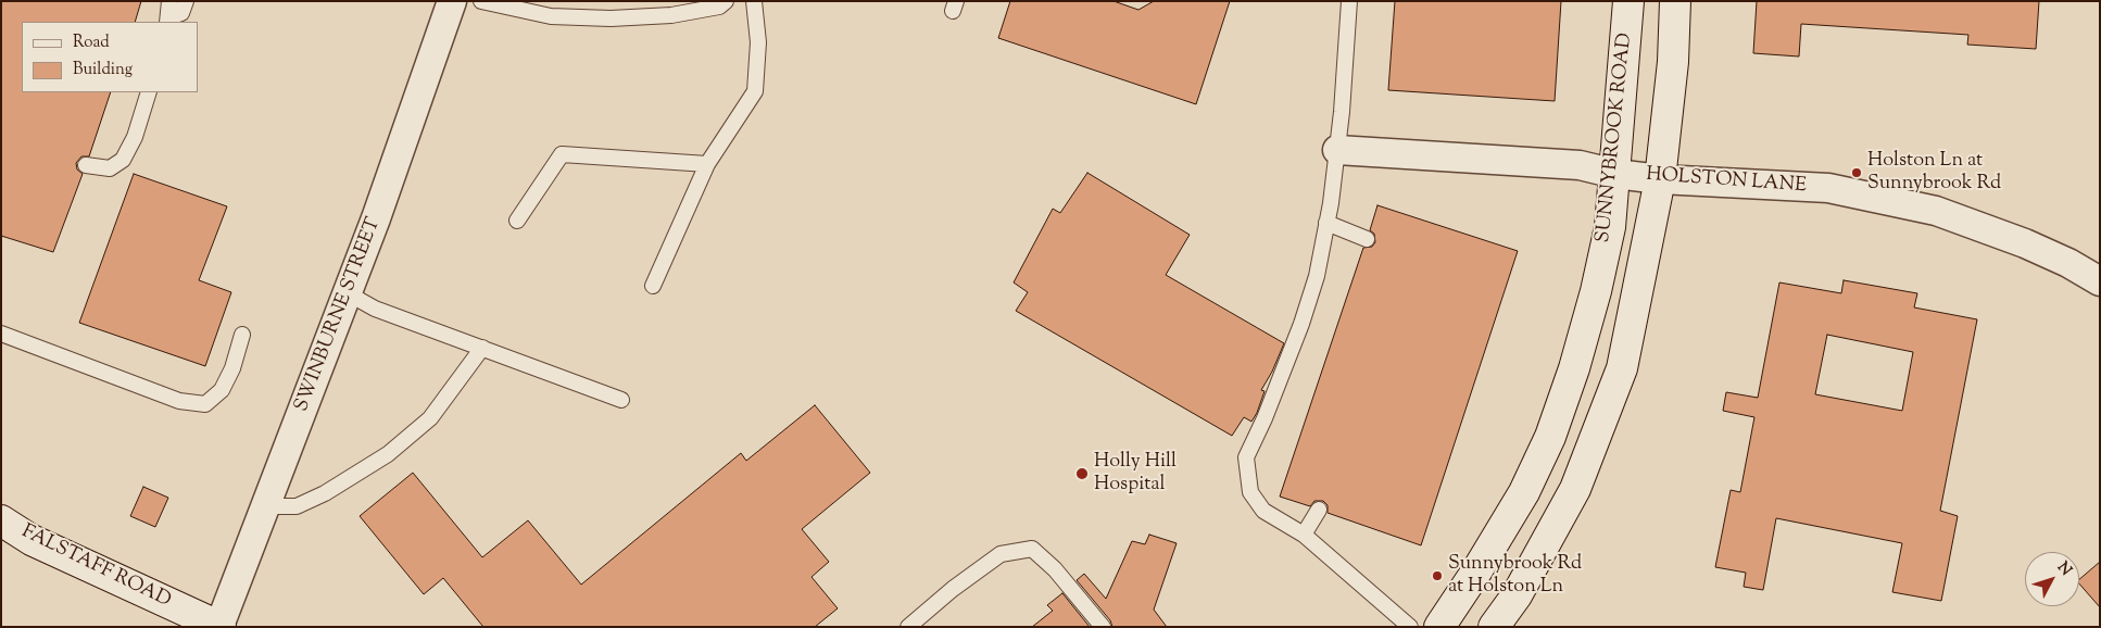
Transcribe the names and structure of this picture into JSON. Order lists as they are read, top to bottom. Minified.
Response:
{"streets":{"main road":["SUNNYBROOK ROAD","FALSTAFF ROAD"],"street":["HOLSTON LANE","SWINBURNE STREET"]},"crossings":[["SUNNYBROOK ROAD","HOLSTON LANE"],["SWINBURNE STREET","FALSTAFF ROAD"]],"places":["Holston Ln at Sunnybrook Rd","Holly Hill Hospital","Sunnybrook Rd at Holston Ln"],"legend":["Road","Building"],"north":"top right"}
